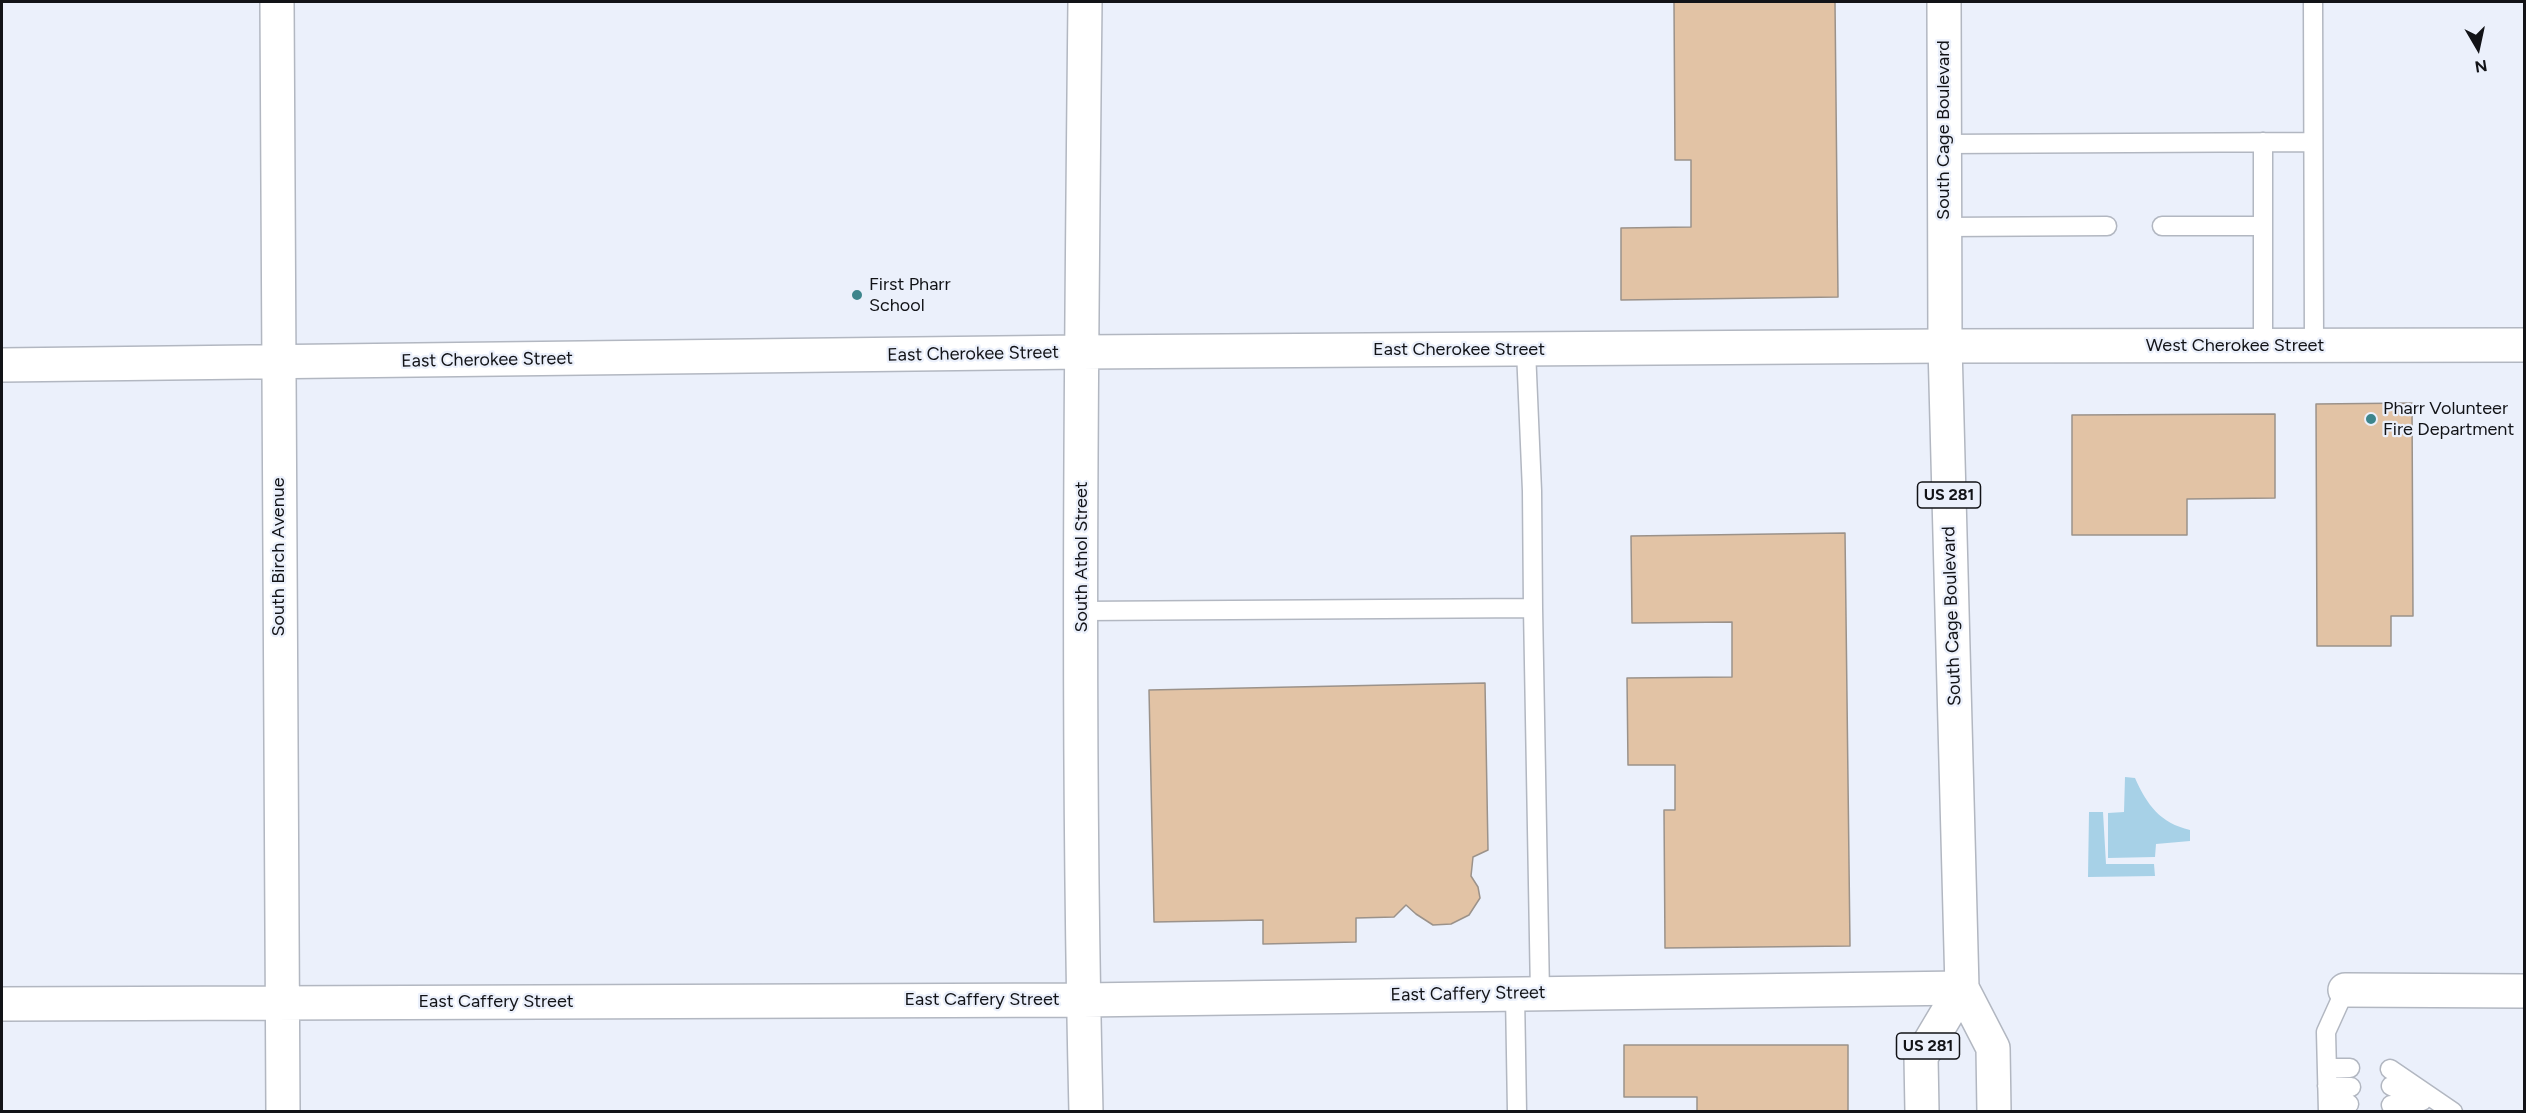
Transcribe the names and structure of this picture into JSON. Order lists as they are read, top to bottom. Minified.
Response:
{"streets":{"street":["South Cage Boulevard","West Cherokee Street","East Cherokee Street","US 281","South Birch Avenue","South Athol Street","East Caffery Street"]},"crossings":[["South Cage Boulevard","West Cherokee Street"],["South Cage Boulevard","East Cherokee Street"],["South Cage Boulevard","US 281"],["South Cage Boulevard","East Caffery Street"],["West Cherokee Street","East Cherokee Street"],["East Cherokee Street","South Birch Avenue"],["East Cherokee Street","South Athol Street"],["US 281","East Caffery Street"],["South Birch Avenue","East Caffery Street"],["South Athol Street","East Caffery Street"]],"places":["First Pharr School","Pharr Volunteer Fire Department"],"north":"bottom"}
